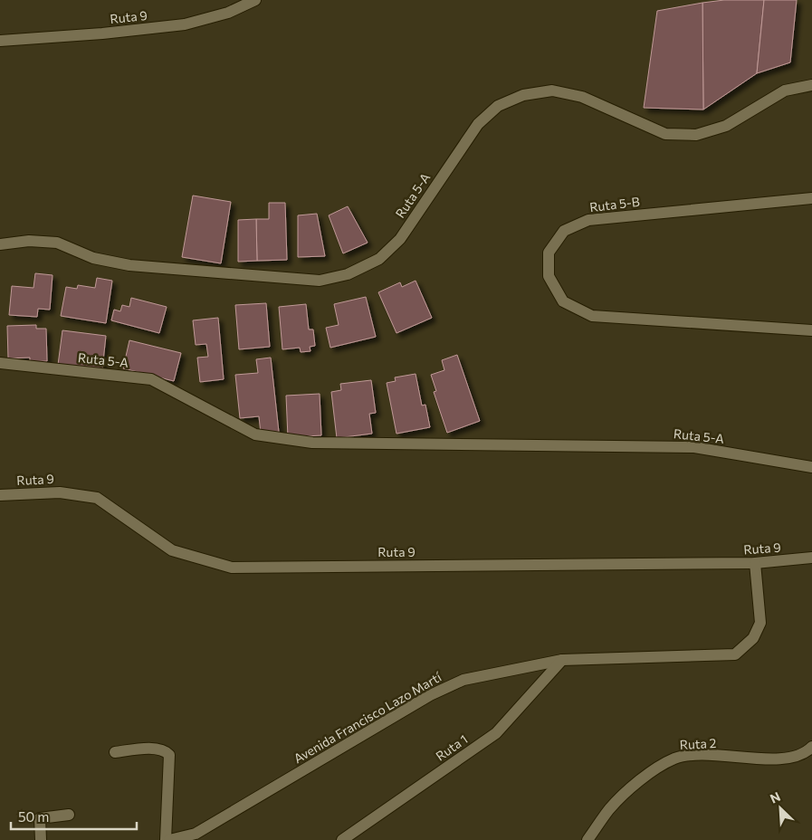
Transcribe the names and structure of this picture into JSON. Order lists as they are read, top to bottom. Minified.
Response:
{"streets":{"street":["Ruta 9","Ruta 5-A","Ruta 5-B","Avenida Francisco Lazo Martí","Ruta 2","Ruta 1"]},"crossings":[["Ruta 9","Avenida Francisco Lazo Martí"],["Avenida Francisco Lazo Martí","Ruta 1"]],"scale_bar":"50 m","north":"top left"}
